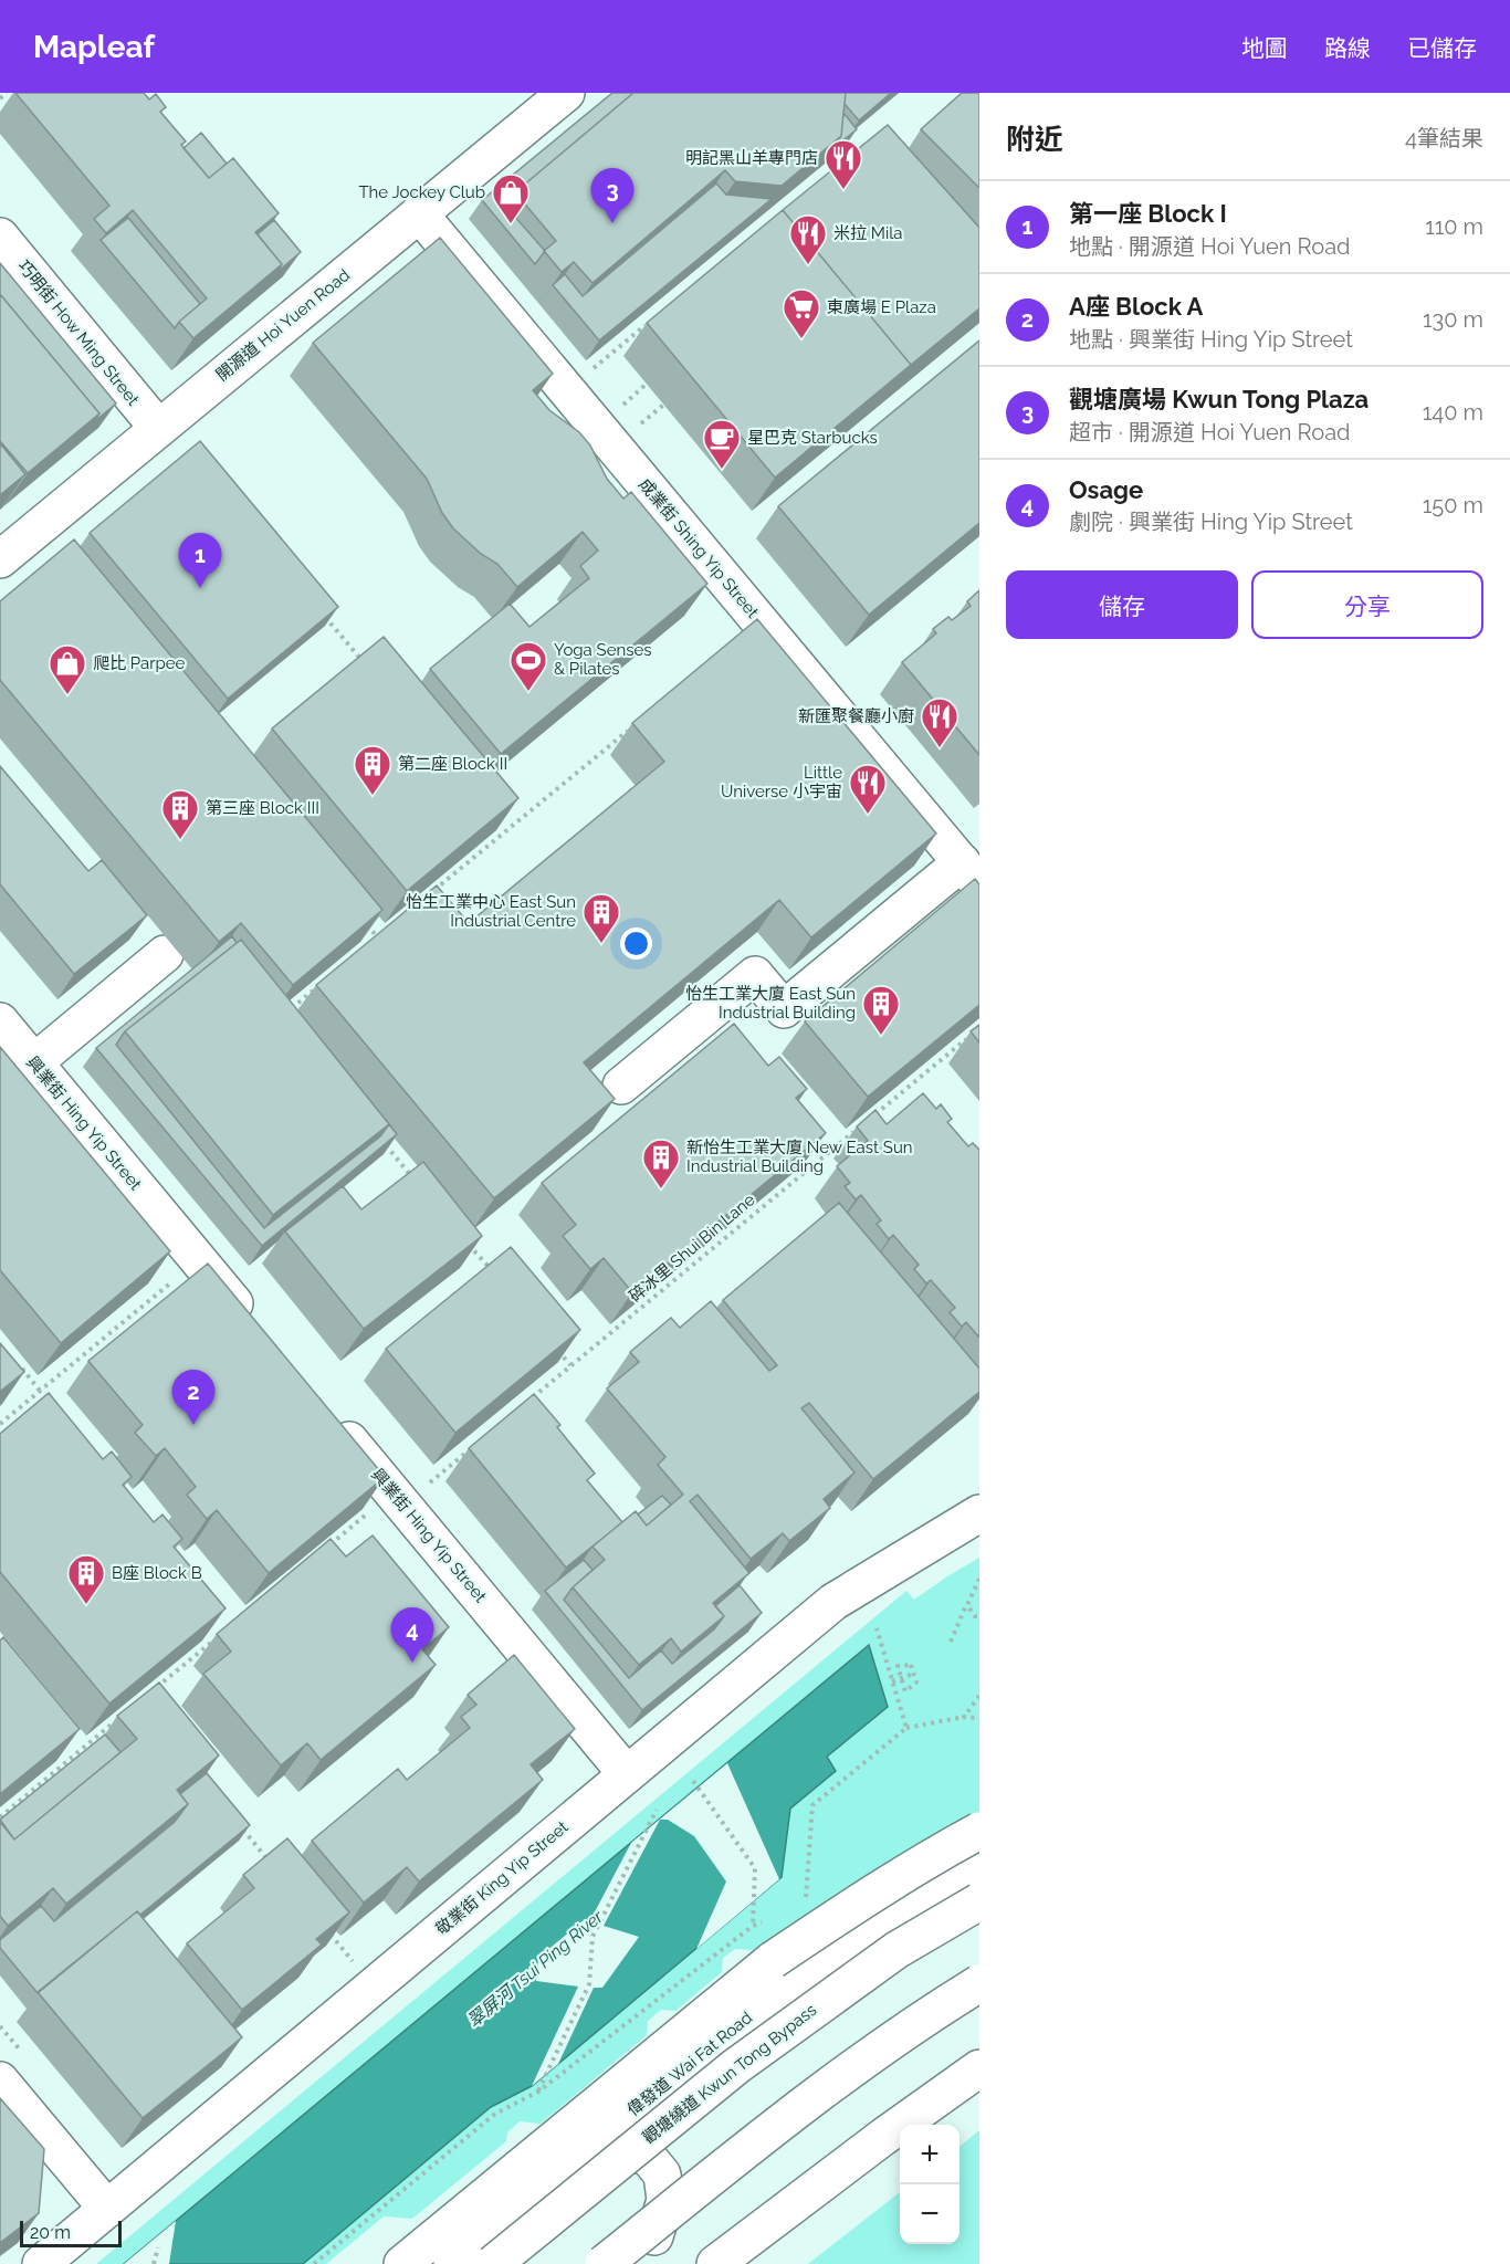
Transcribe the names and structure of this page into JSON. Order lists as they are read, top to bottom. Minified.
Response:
{"streets":{"main road":["開源道 Hoi Yuen Road","巧明街 How Ming Street","成業街 Shing Yip Street","興業街 Hing Yip Street","敬業街 King Yip Street","偉發道 Wai Fat Road","觀塘繞道 Kwun Tong Bypass"],"path":["碎冰里 Shui Bin Lane"]},"crossings":[["開源道 Hoi Yuen Road","巧明街 How Ming Street"],["開源道 Hoi Yuen Road","成業街 Shing Yip Street"],["興業街 Hing Yip Street","敬業街 King Yip Street"]],"water":["翠屏河 Tsui Ping River"],"places":{"restaurant":["明記黑山羊專門店","米拉 Mila","新匯聚餐廳小廚","Little Universe 小宇宙"],"shop":["The Jockey Club","爬比 Parpee"],"supermarket":["東廣場 E Plaza"],"cafe":["星巴克 Starbucks"],"sports":["Yoga Senses & Pilates"],"building":["第二座 Block II","第三座 Block III","怡生工業中心 East Sun Industrial Centre","怡生工業大廈 East Sun Industrial Building","新怡生工業大廈 New East Sun Industrial Building","B座 Block B"]},"scale_bar":"20 m","page":{"header":"Mapleaf","nav":["地圖","路線","已儲存"],"heading":["附近","4筆結果"],"pins":["3","1","2","4"],"list":[{"mark":"1","name":"第一座 Block I","note":"地點 · 開源道 Hoi Yuen Road","value":"110 m"},{"mark":"2","name":"A座 Block A","note":"地點 · 興業街 Hing Yip Street","value":"130 m"},{"mark":"3","name":"觀塘廣場 Kwun Tong Plaza","note":"超市 · 開源道 Hoi Yuen Road","value":"140 m"},{"mark":"4","name":"Osage","note":"劇院 · 興業街 Hing Yip Street","value":"150 m"}],"buttons":["儲存","分享"],"map_buttons":["+","−"],"scale":"20 m"}}
